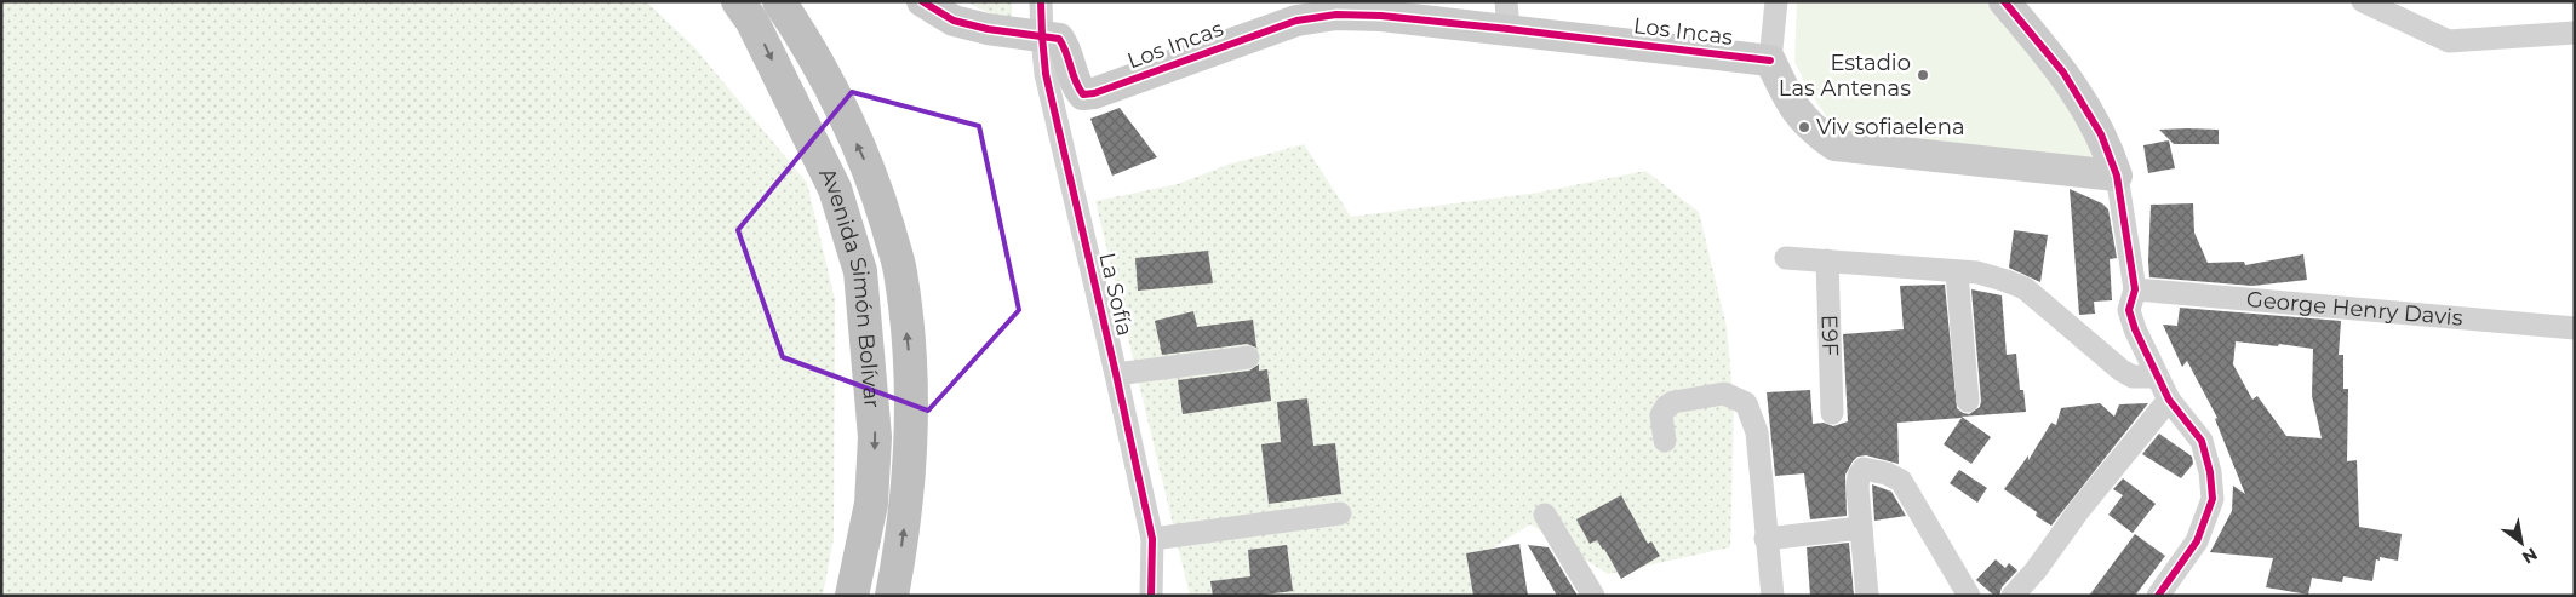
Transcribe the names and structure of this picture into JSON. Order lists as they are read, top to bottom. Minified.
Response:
{"streets":{"highway":["Avenida Simón Bolívar"],"street":["Los Incas","La Sofía","George Henry Davis","E9F"]},"crossings":[["Los Incas","La Sofía"]],"places":["Estadio Las Antenas","Viv sofiaelena"],"north":"bottom right"}
